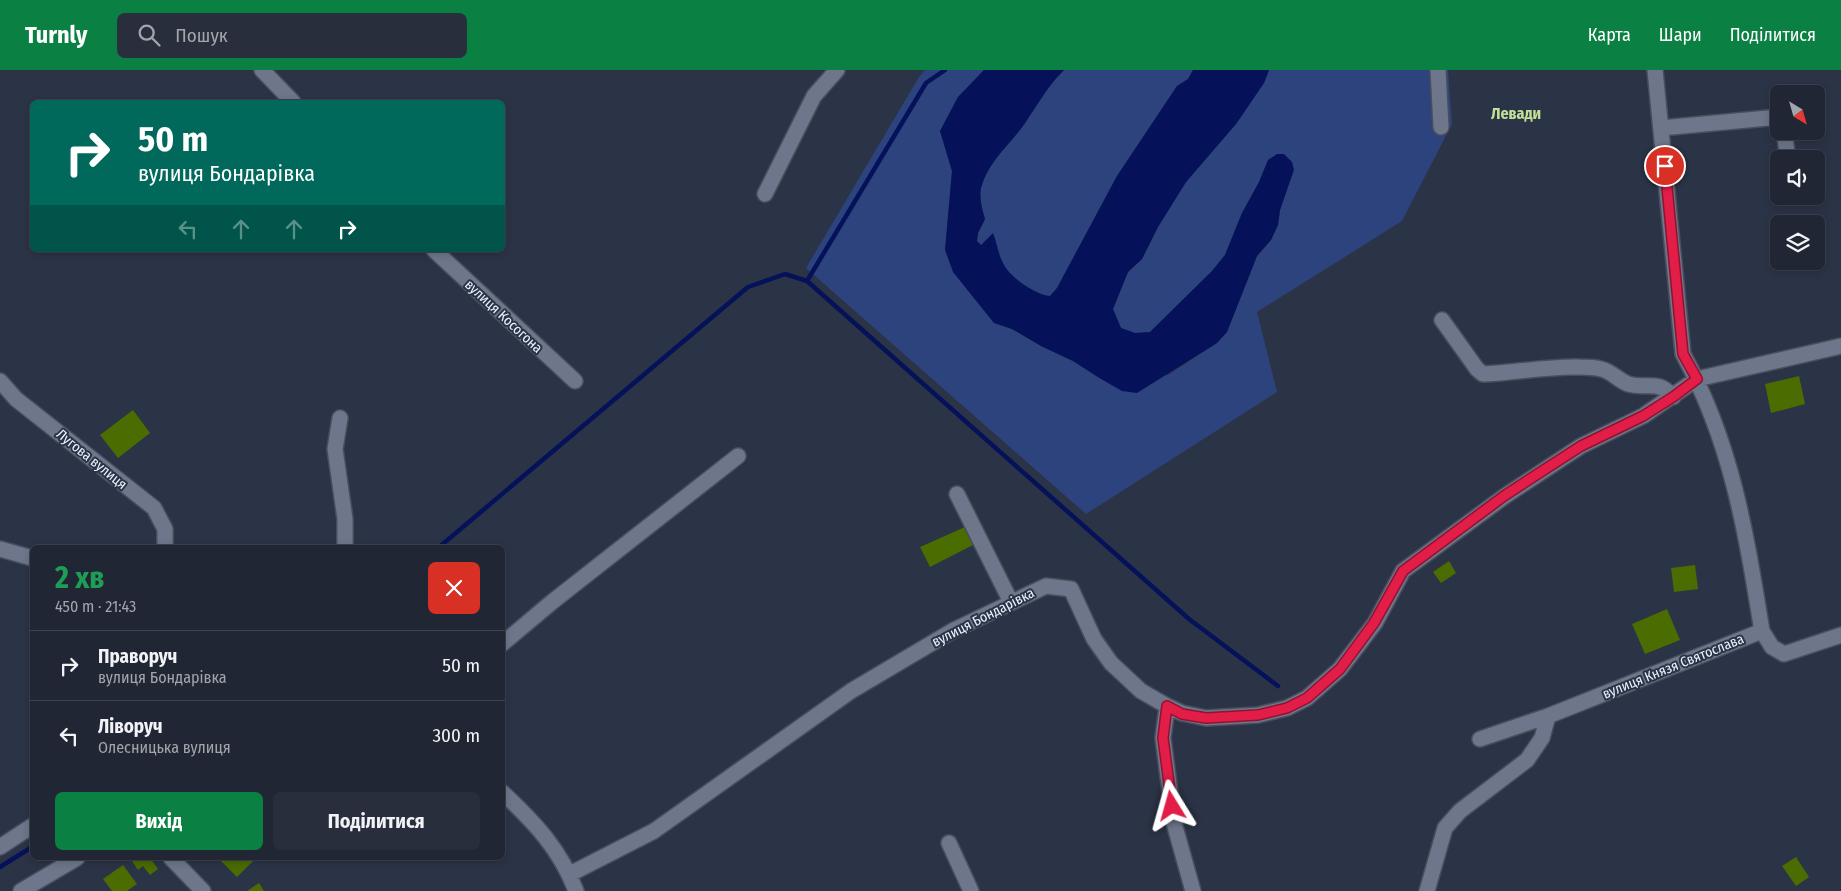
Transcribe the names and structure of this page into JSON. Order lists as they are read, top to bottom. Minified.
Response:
{"streets":{"street":["вулиця Косогона","Лугова вулиця","вулиця Бондарівка","вулиця Князя Святослава"]},"crossings":[["вулиця Бондарівка","вулиця Князя Святослава"]],"districts":["Левади"],"north":"bottom right","page":{"header":"Turnly","search":"Пошук","nav":["Карта","Шари","Поділитися"],"turn":["50 m","вулиця Бондарівка"],"heading":["2 хв","450 m · 21:43"],"list":[{"name":"Праворуч","note":"вулиця Бондарівка","value":"50 m"},{"name":"Ліворуч","note":"Олесницька вулиця","value":"300 m"}],"buttons":["Вихід","Поділитися"]}}
